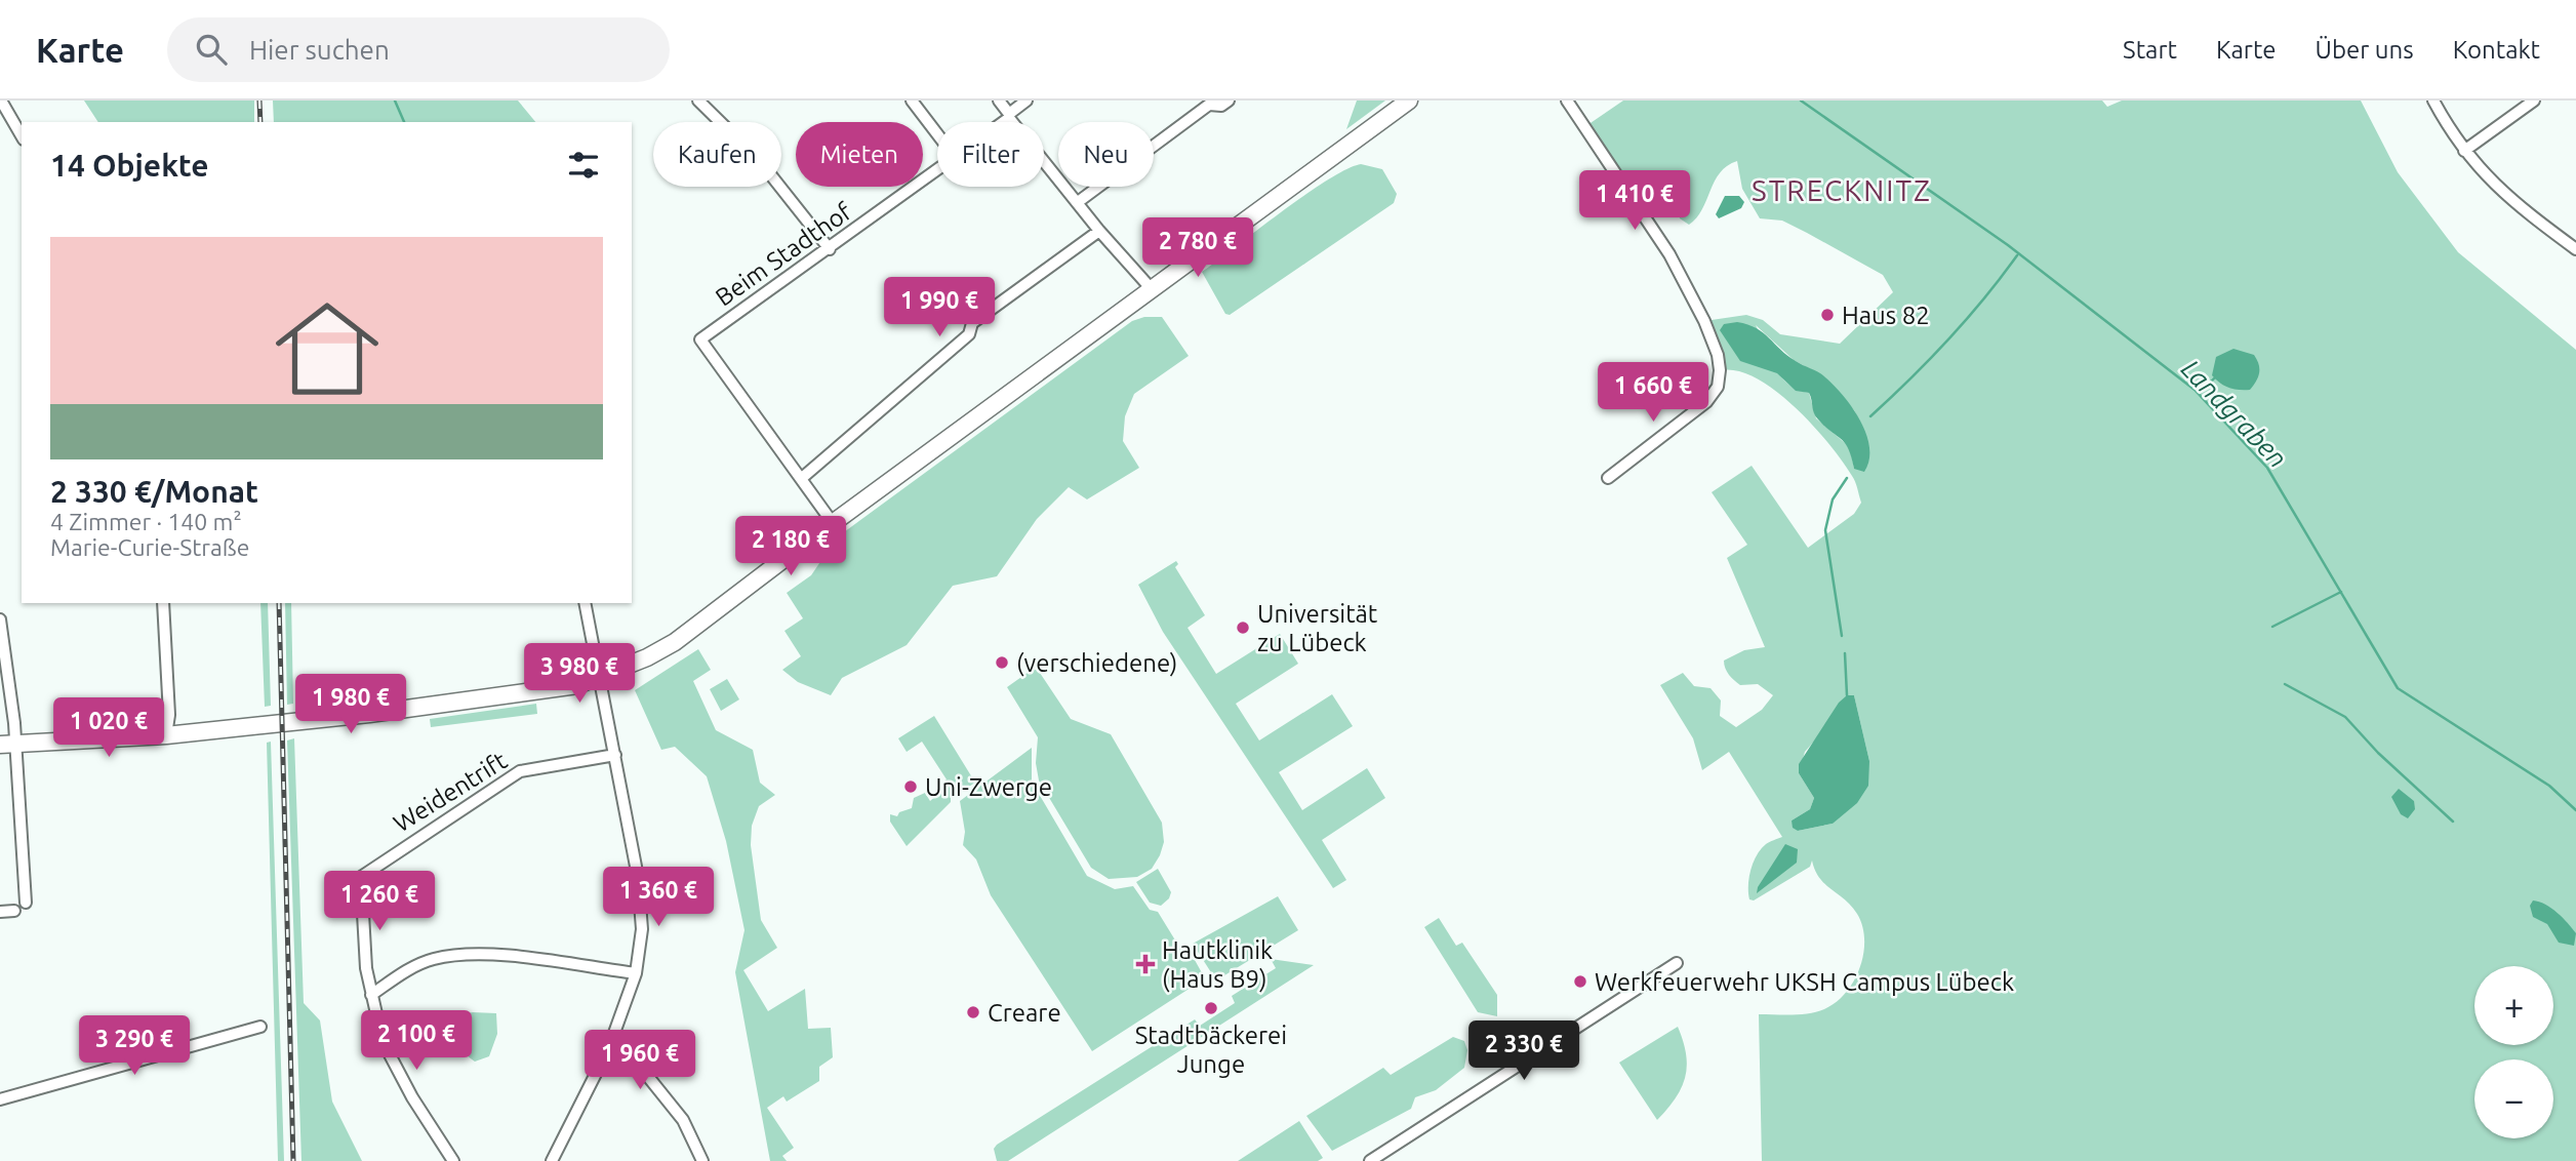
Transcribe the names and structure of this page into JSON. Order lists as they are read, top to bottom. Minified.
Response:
{"streets":{"street":["Beim Stadthof","Weidentrift"]},"districts":["STRECKNITZ"],"water":["Landgraben"],"places":{"other":["Haus 82","Universität zu Lübeck","(verschiedene)","Uni-Zwerge","Werkfeuerwehr UKSH Campus Lübeck","Stadtbäckerei Junge","Creare"],"health":["Hautklinik (Haus B9)"]},"page":{"header":"Karte","search":"Hier suchen","nav":["Start","Karte","Über uns","Kontakt"],"chip":["Kaufen","Mieten","Filter","Neu"],"heading":"14 Objekte","price":["1 410 €","2 780 €","1 990 €","1 660 €","2 180 €","3 980 €","1 980 €","1 020 €","1 360 €","1 260 €","2 100 €","3 290 €","2 330 €","1 960 €"],"list":[{"name":"2 330 €/Monat","note":"4 Zimmer · 140 m² · Marie-Curie-Straße"}],"map_buttons":["+","−"]}}
